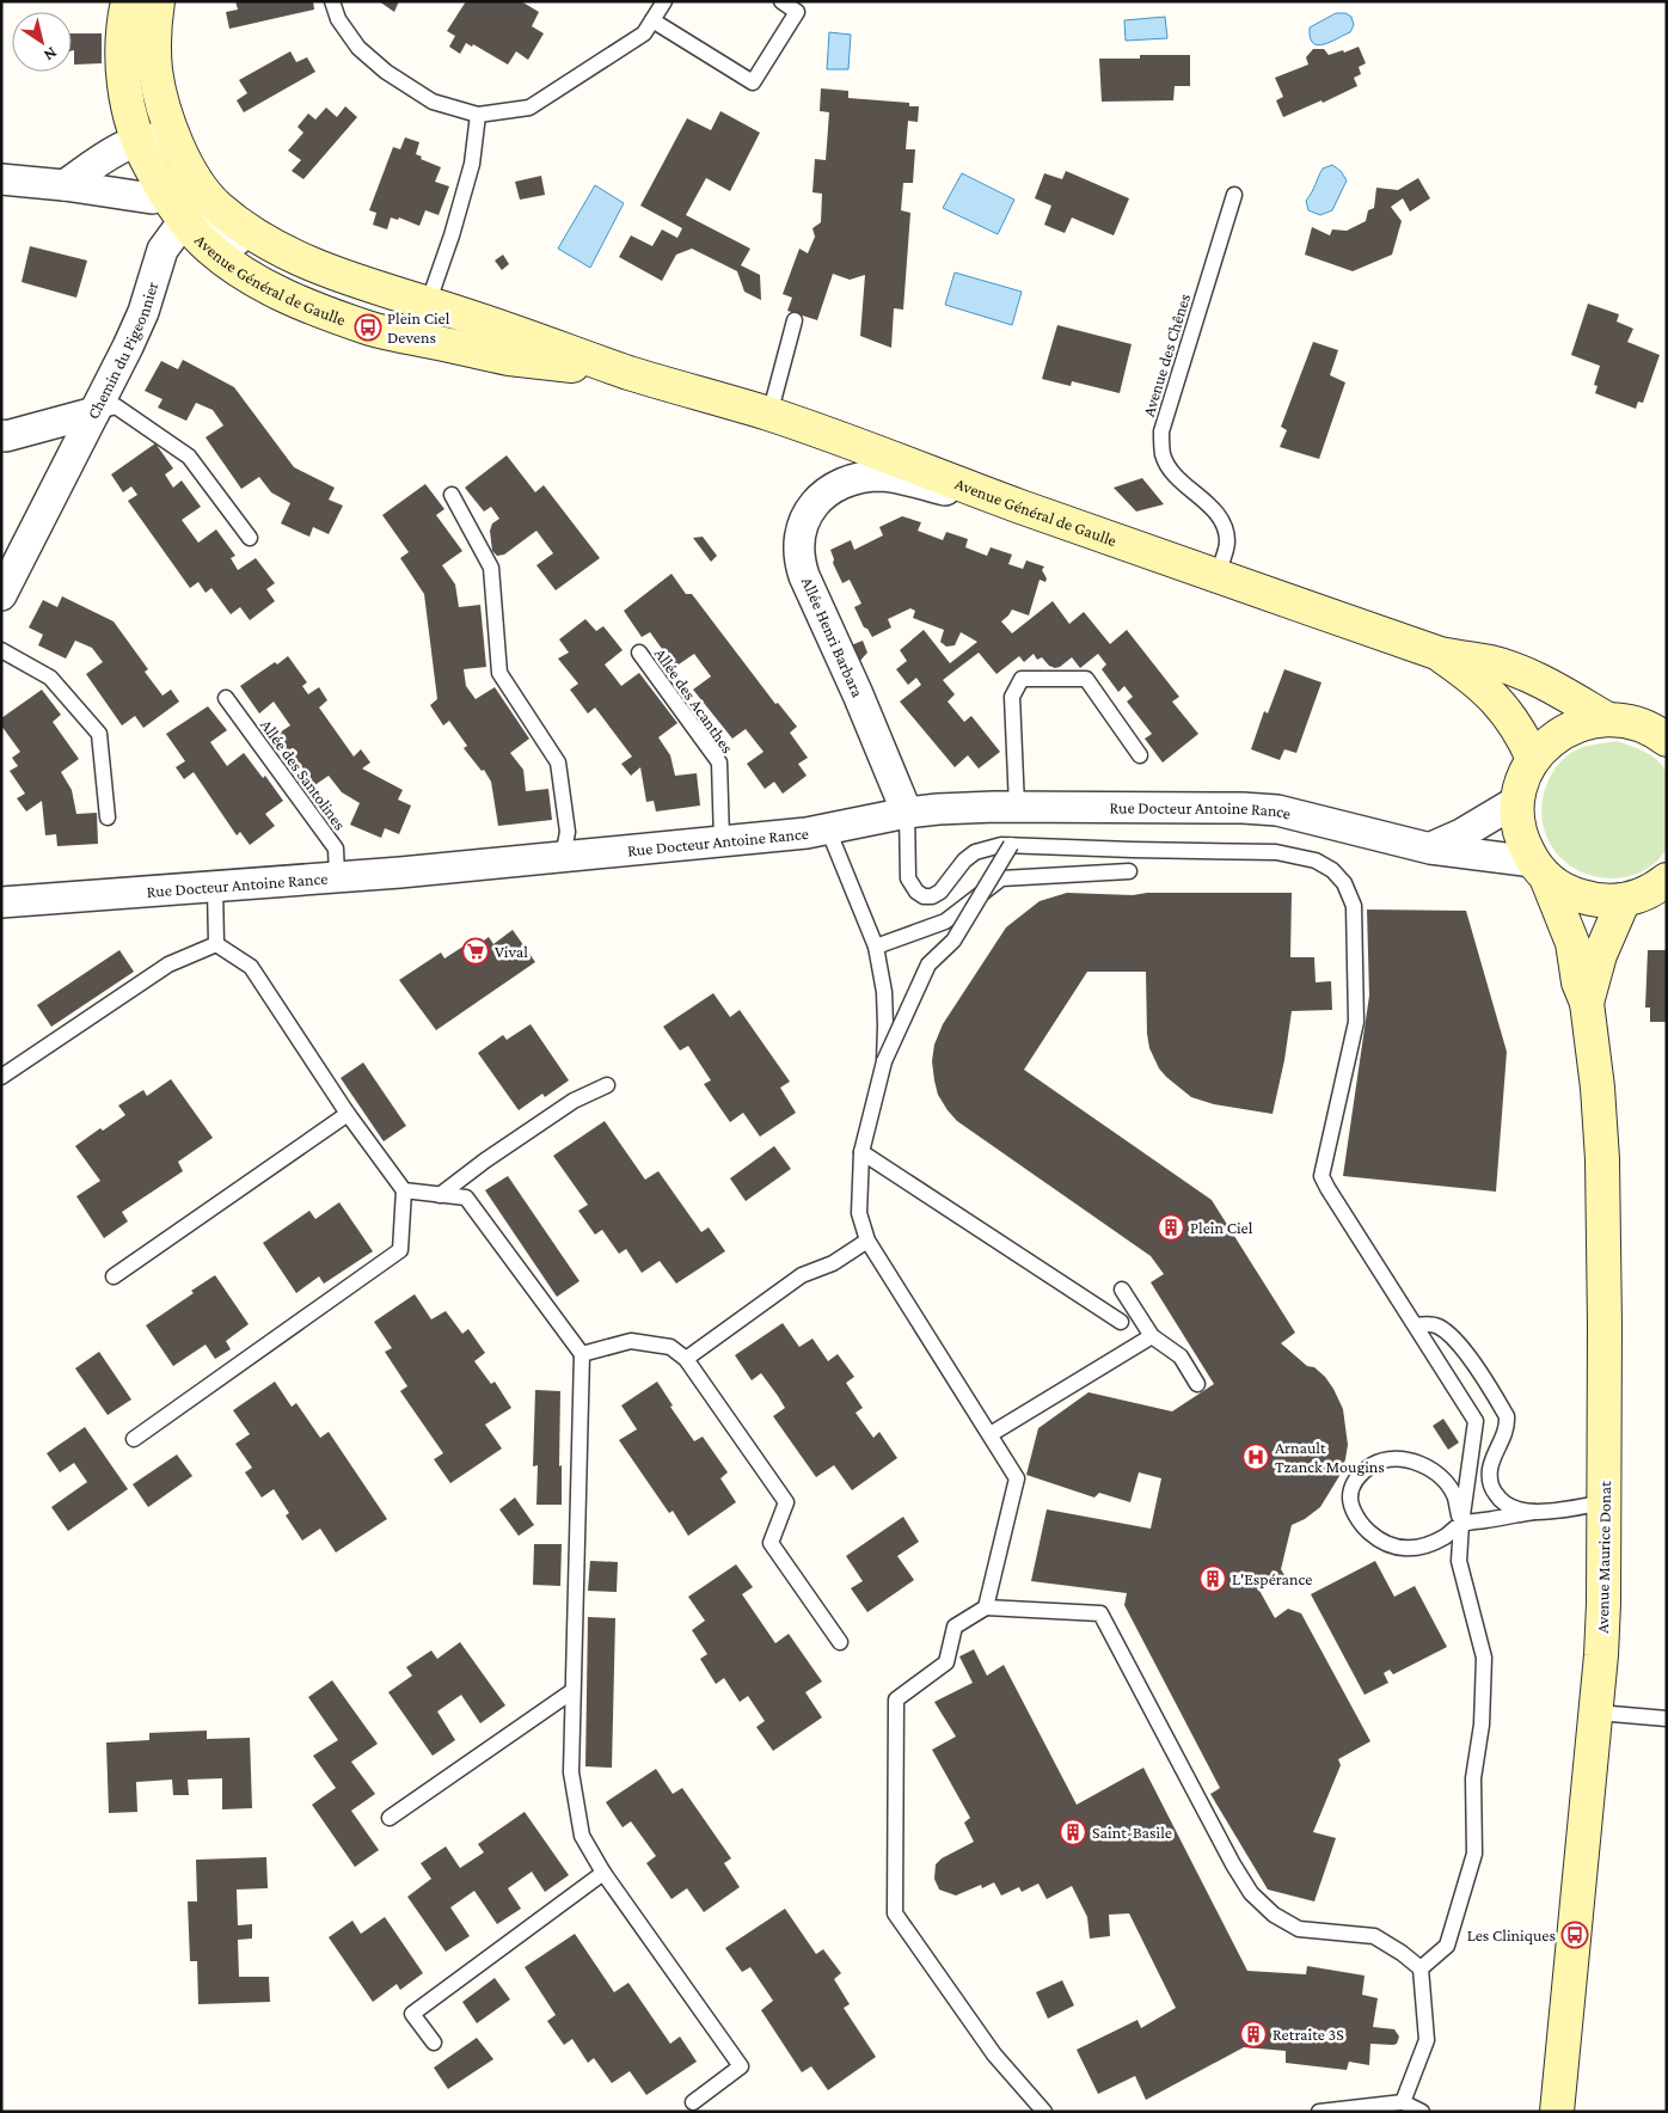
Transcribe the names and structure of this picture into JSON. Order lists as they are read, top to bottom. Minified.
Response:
{"streets":{"main road":["Avenue Général de Gaulle","Avenue Maurice Donat"],"street":["Chemin du Pigeonnier","Allée Henri Barbara","Rue Docteur Antoine Rance"],"lane":["Avenue des Chênes","Allée des Acanthes","Allée des Santolines"]},"crossings":[["Avenue Général de Gaulle","Chemin du Pigeonnier"],["Avenue Général de Gaulle","Avenue des Chênes"],["Avenue Général de Gaulle","Allée Henri Barbara"],["Allée Henri Barbara","Rue Docteur Antoine Rance"],["Allée des Acanthes","Rue Docteur Antoine Rance"],["Allée des Santolines","Rue Docteur Antoine Rance"]],"places":{"bus stop":["Plein Ciel Devens","Les Cliniques"],"supermarket":["Vival"],"building":["Plein Ciel","L'Espérance","Saint-Basile","Retraite 3S"],"hospital":["Arnault Tzanck Mougins"]},"north":"bottom right"}
